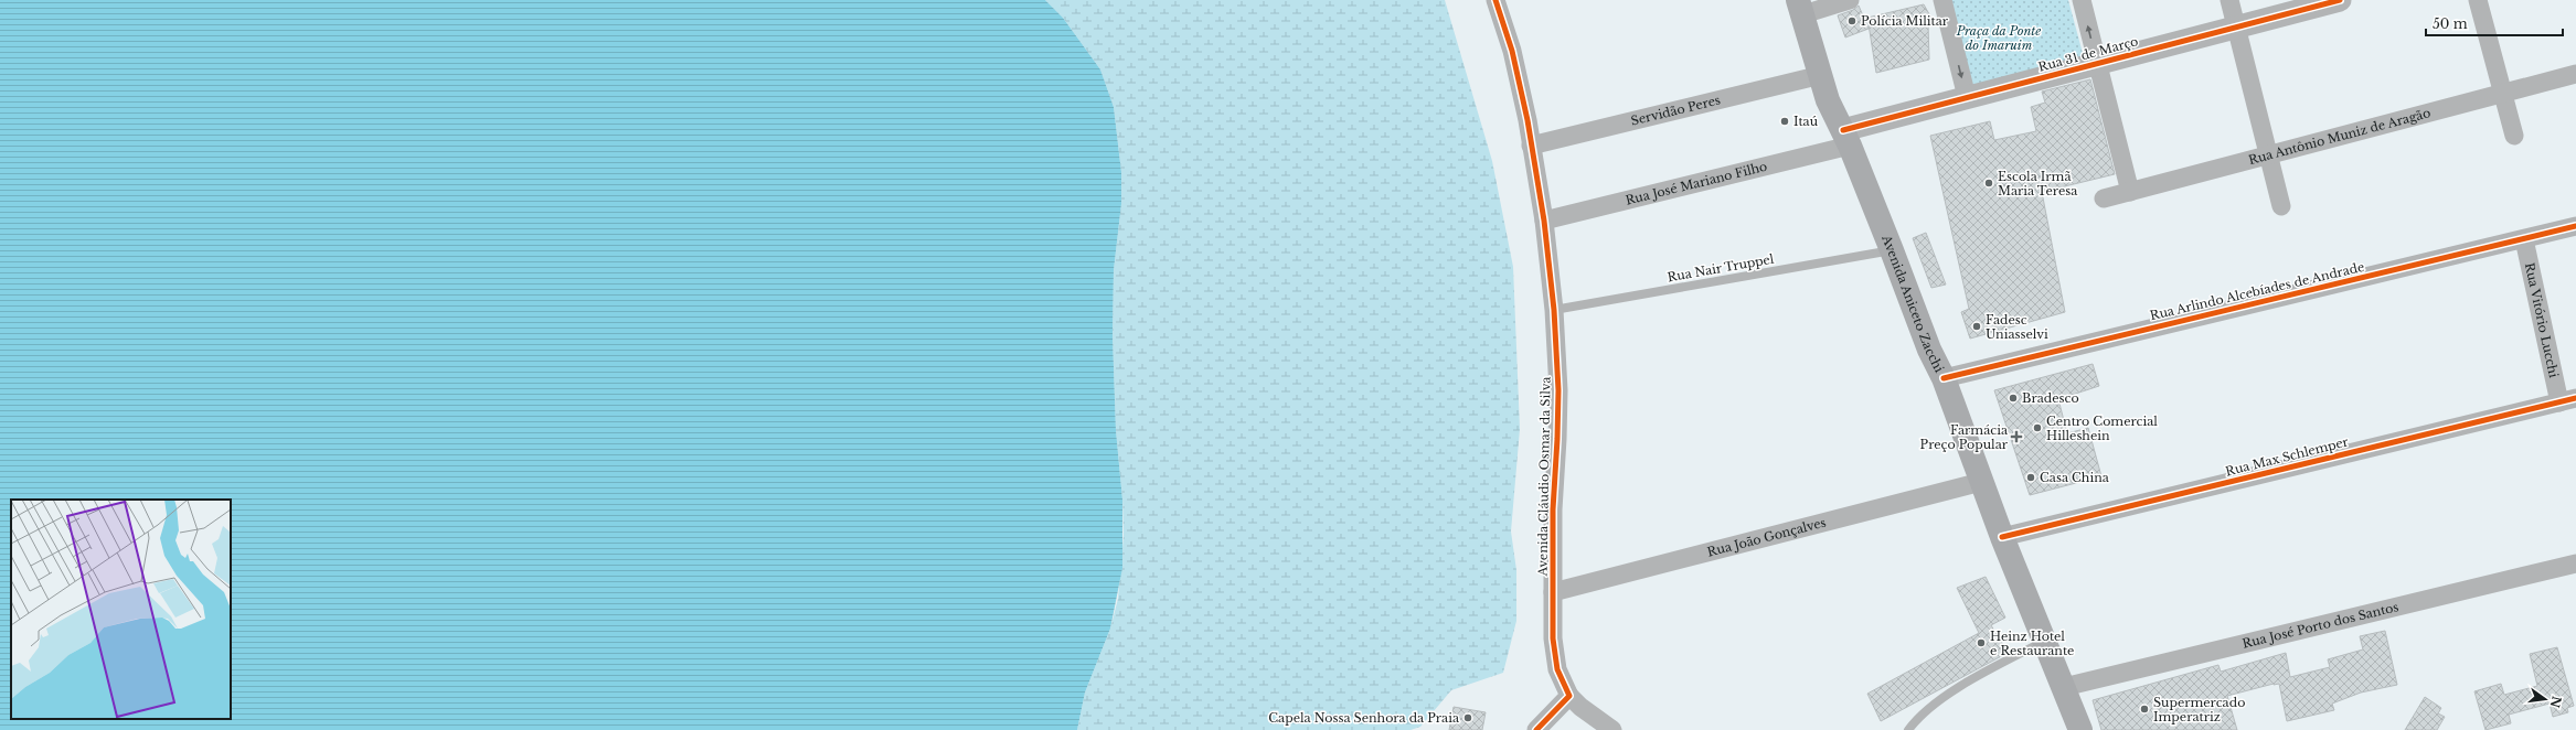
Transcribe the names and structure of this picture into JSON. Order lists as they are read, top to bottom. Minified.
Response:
{"streets":{"main road":["Avenida Aniceto Zacchi"],"street":["Rua 31 de Março","Servidão Peres","Rua Antônio Muniz de Aragão","Rua José Mariano Filho","Rua Arlindo Alcebíades de Andrade","Rua Vitório Lucchi","Rua Max Schlemper","Avenida Cláudio Osmar da Silva","Rua João Gonçalves","Rua José Porto dos Santos"],"lane":["Rua Nair Truppel"]},"crossings":[["Rua 31 de Março","Rua José Mariano Filho"],["Rua 31 de Março","Avenida Aniceto Zacchi"],["Servidão Peres","Avenida Aniceto Zacchi"],["Servidão Peres","Avenida Cláudio Osmar da Silva"],["Rua José Mariano Filho","Avenida Aniceto Zacchi"],["Rua José Mariano Filho","Avenida Cláudio Osmar da Silva"],["Rua Nair Truppel","Avenida Aniceto Zacchi"],["Rua Nair Truppel","Avenida Cláudio Osmar da Silva"],["Rua Arlindo Alcebíades de Andrade","Avenida Aniceto Zacchi"],["Rua Arlindo Alcebíades de Andrade","Rua Vitório Lucchi"],["Avenida Aniceto Zacchi","Rua Max Schlemper"],["Avenida Aniceto Zacchi","Rua João Gonçalves"],["Avenida Aniceto Zacchi","Rua José Porto dos Santos"],["Rua Vitório Lucchi","Rua Max Schlemper"],["Avenida Cláudio Osmar da Silva","Rua João Gonçalves"]],"parks":["Praça da Ponte do Imaruim"],"places":{"other":["Polícia Militar","Itaú","Escola Irmã Maria Teresa","Fadesc Uniasselvi","Bradesco","Centro Comercial Hilleshein","Casa China","Heinz Hotel e Restaurante","Supermercado Imperatriz","Capela Nossa Senhora da Praia"],"health":["Farmácia Preço Popular"]},"scale_bar":"50 m","north":"right"}
